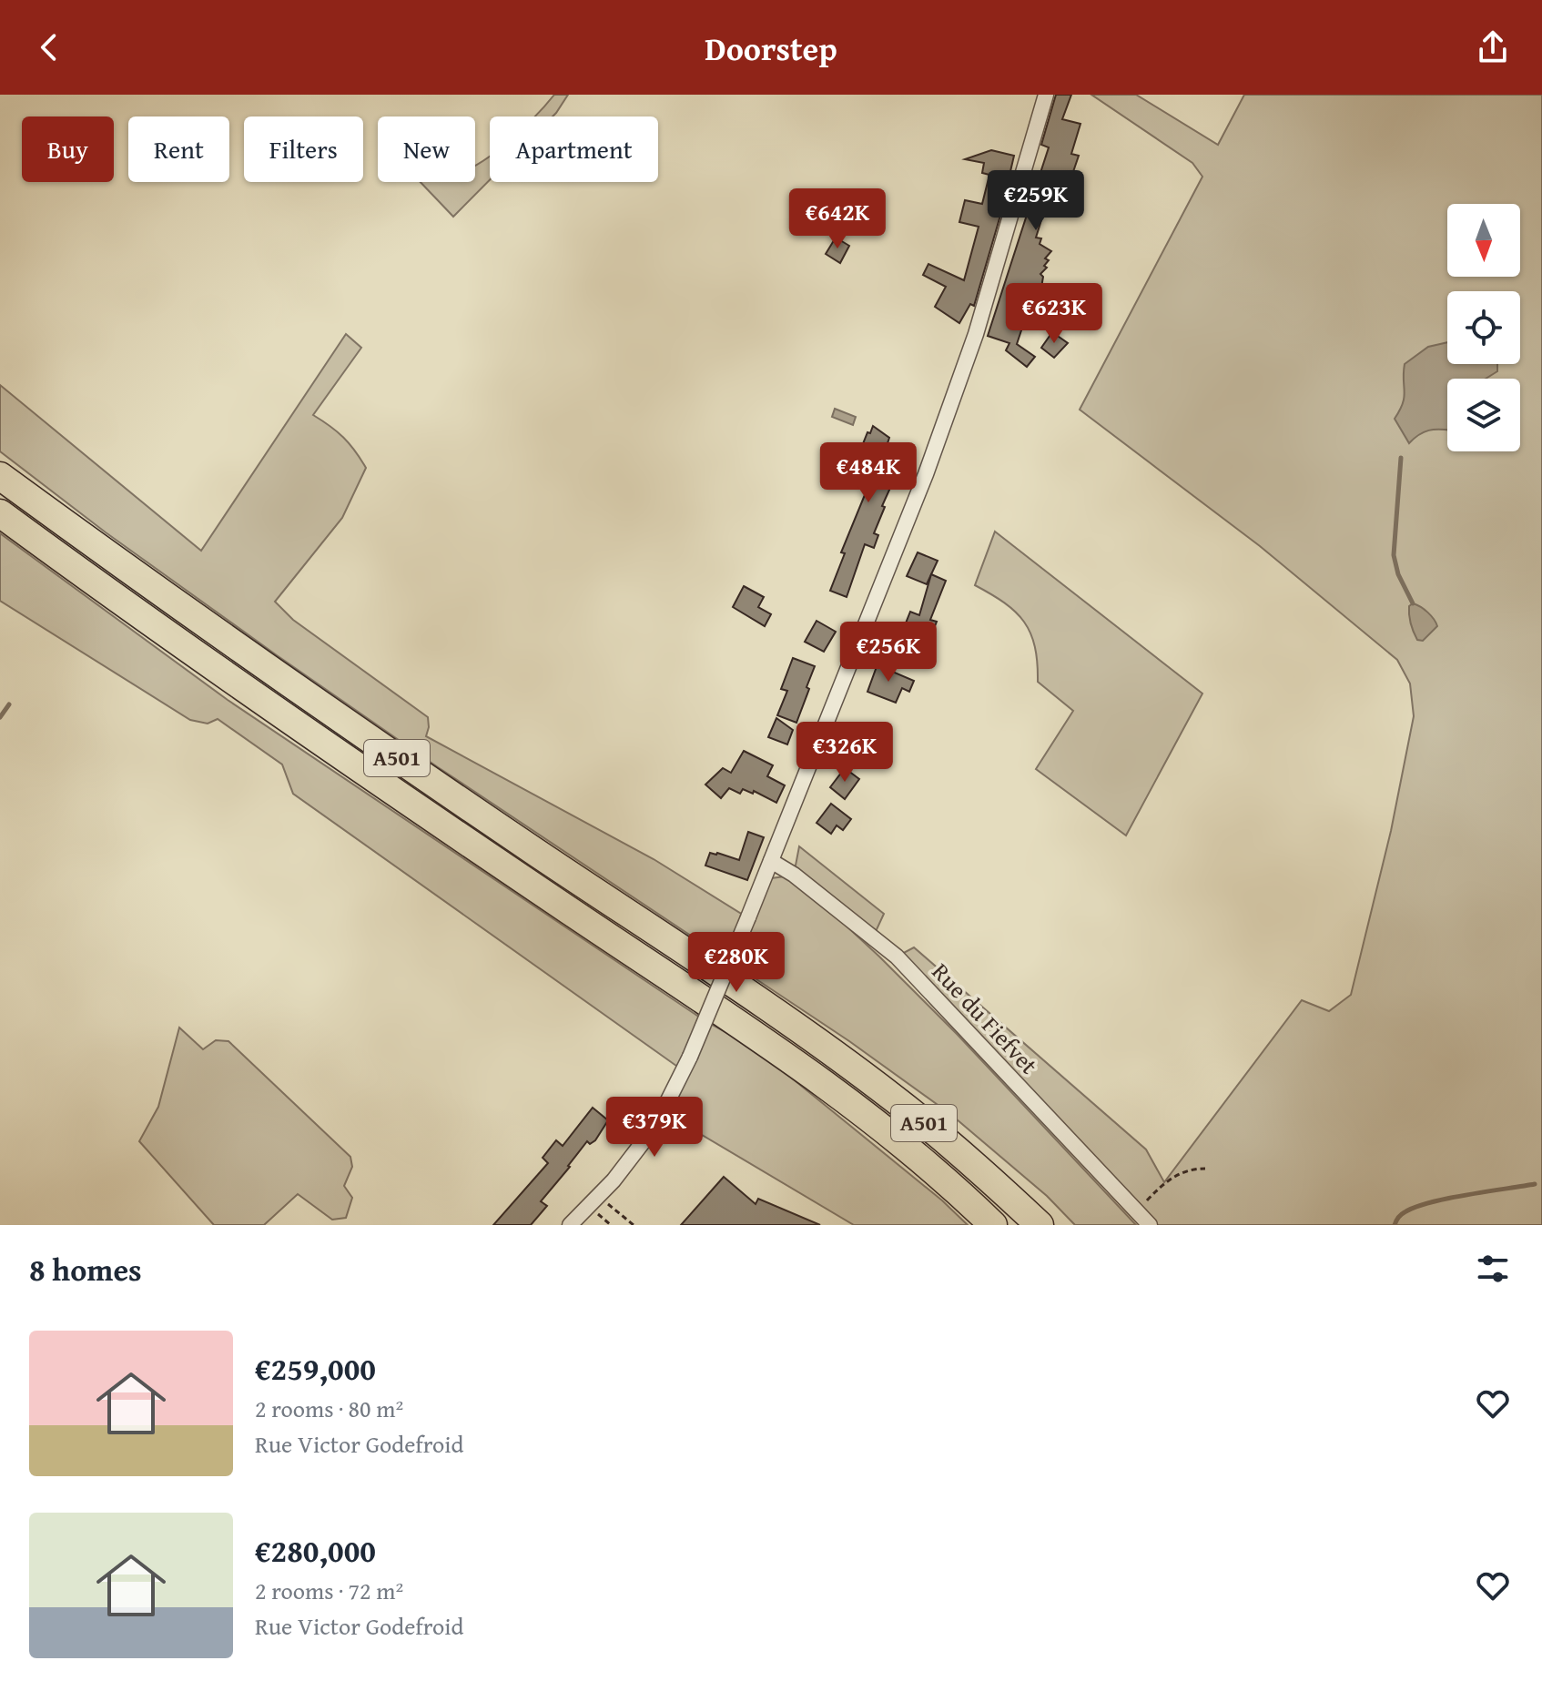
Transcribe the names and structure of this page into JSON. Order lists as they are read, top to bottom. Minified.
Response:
{"streets":{"highway":["A501"],"street":["Rue du Fiefvet"]},"north":"bottom","page":{"header":"Doorstep","chip":["Buy","Rent","Filters","New","Apartment"],"price":["€259K","€642K","€623K","€484K","€256K","€326K","€280K","€379K"],"heading":"8 homes","list":[{"name":"€259,000","note":"2 rooms · 80 m² · Rue Victor Godefroid"},{"name":"€280,000","note":"2 rooms · 72 m² · Rue Victor Godefroid"}]}}
